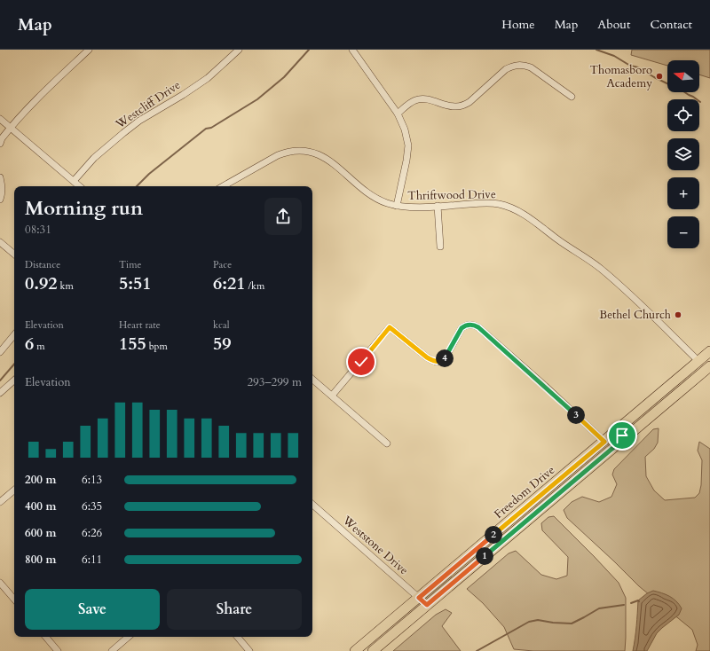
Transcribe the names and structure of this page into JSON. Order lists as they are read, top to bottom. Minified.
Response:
{"streets":{"main road":["Freedom Drive"],"street":["Westcliff Drive","Thriftwood Drive","Weststone Drive"]},"crossings":[["Thriftwood Drive","Freedom Drive"],["Freedom Drive","Weststone Drive"]],"places":["Thomasboro Academy","Bethel Church"],"north":"left","page":{"header":"Map","nav":["Home","Map","About","Contact"],"map_buttons":["+","−"],"heading":["Morning run","08:31"],"stats":[["Distance","0.92 km"],["Time","5:51"],["Pace","6:21 /km"],["Elevation","6 m"],["Heart rate","155 bpm"],["kcal","59"]],"pins":["4","3","2","1"],"chart":["Elevation","293–299 m"],"list":[{"name":"200 m","note":"6:13"},{"name":"400 m","note":"6:35"},{"name":"600 m","note":"6:26"},{"name":"800 m","note":"6:11"}],"buttons":["Save","Share"]}}
